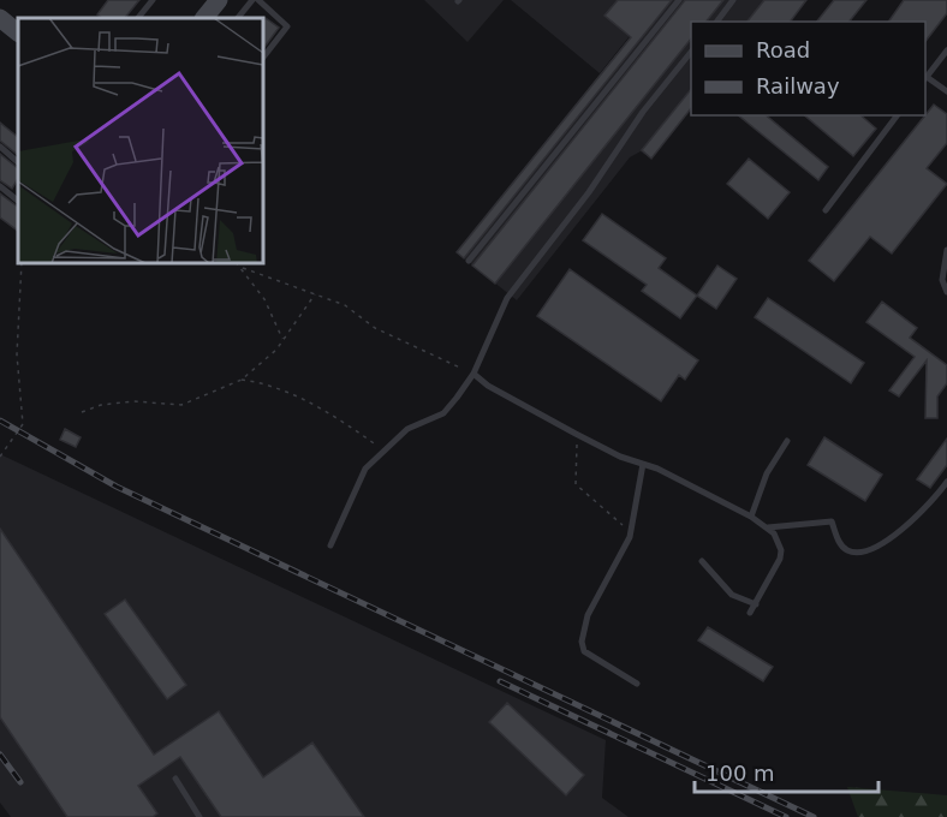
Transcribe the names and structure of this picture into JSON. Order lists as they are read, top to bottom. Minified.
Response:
{"legend":["Road","Railway"],"scale_bar":"100 m"}
